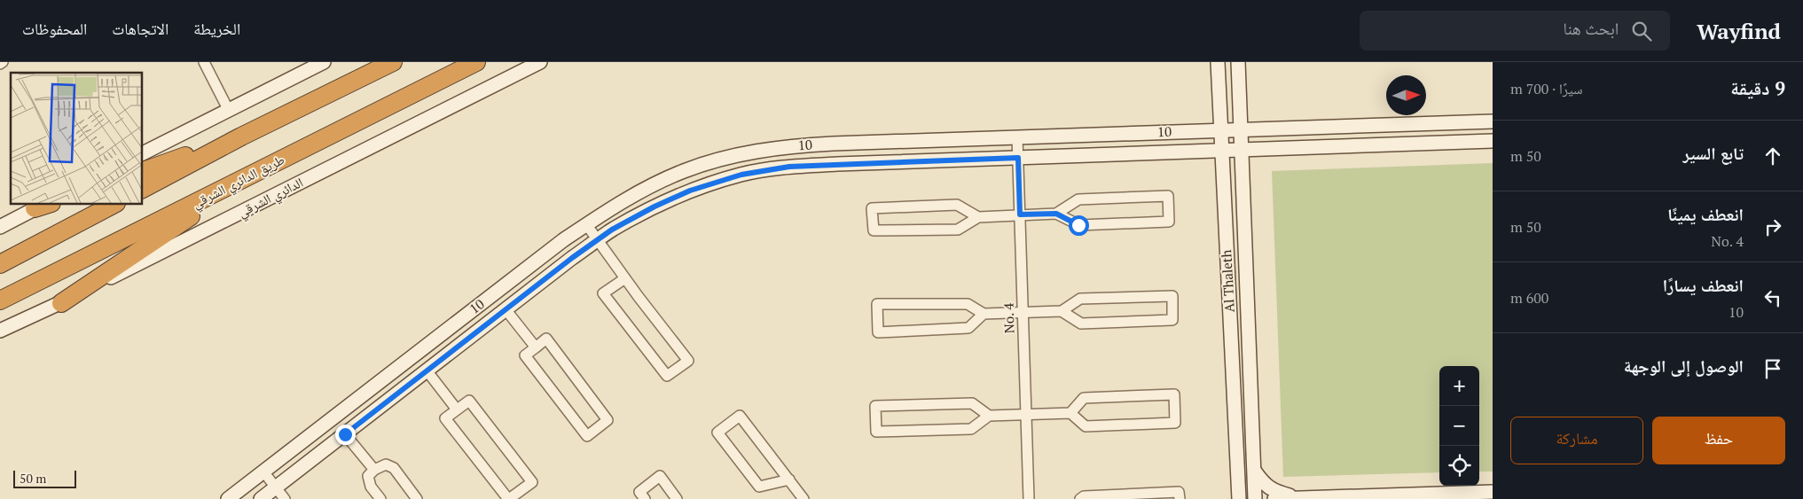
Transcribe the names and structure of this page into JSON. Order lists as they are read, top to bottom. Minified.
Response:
{"streets":{"highway":["طريق الدائري الشرقي"],"street":["10","الدائري الشرقي","Al Thaleth","No. 4"]},"crossings":[["10","Al Thaleth"],["10","No. 4"]],"scale_bar":"50 m","north":"right","page":{"header":"Wayfind","search":"ابحث هنا","nav":["الخريطة","الاتجاهات","المحفوظات"],"heading":["9 دقيقة","سيرًا · 700 m"],"list":[["تابع السير","50 m"],["انعطف يمينًا","No. 4","50 m"],["انعطف يسارًا","10","600 m"],"الوصول إلى الوجهة"],"map_buttons":["+","−"],"buttons":["حفظ","مشاركة"],"scale":"50 m"}}
